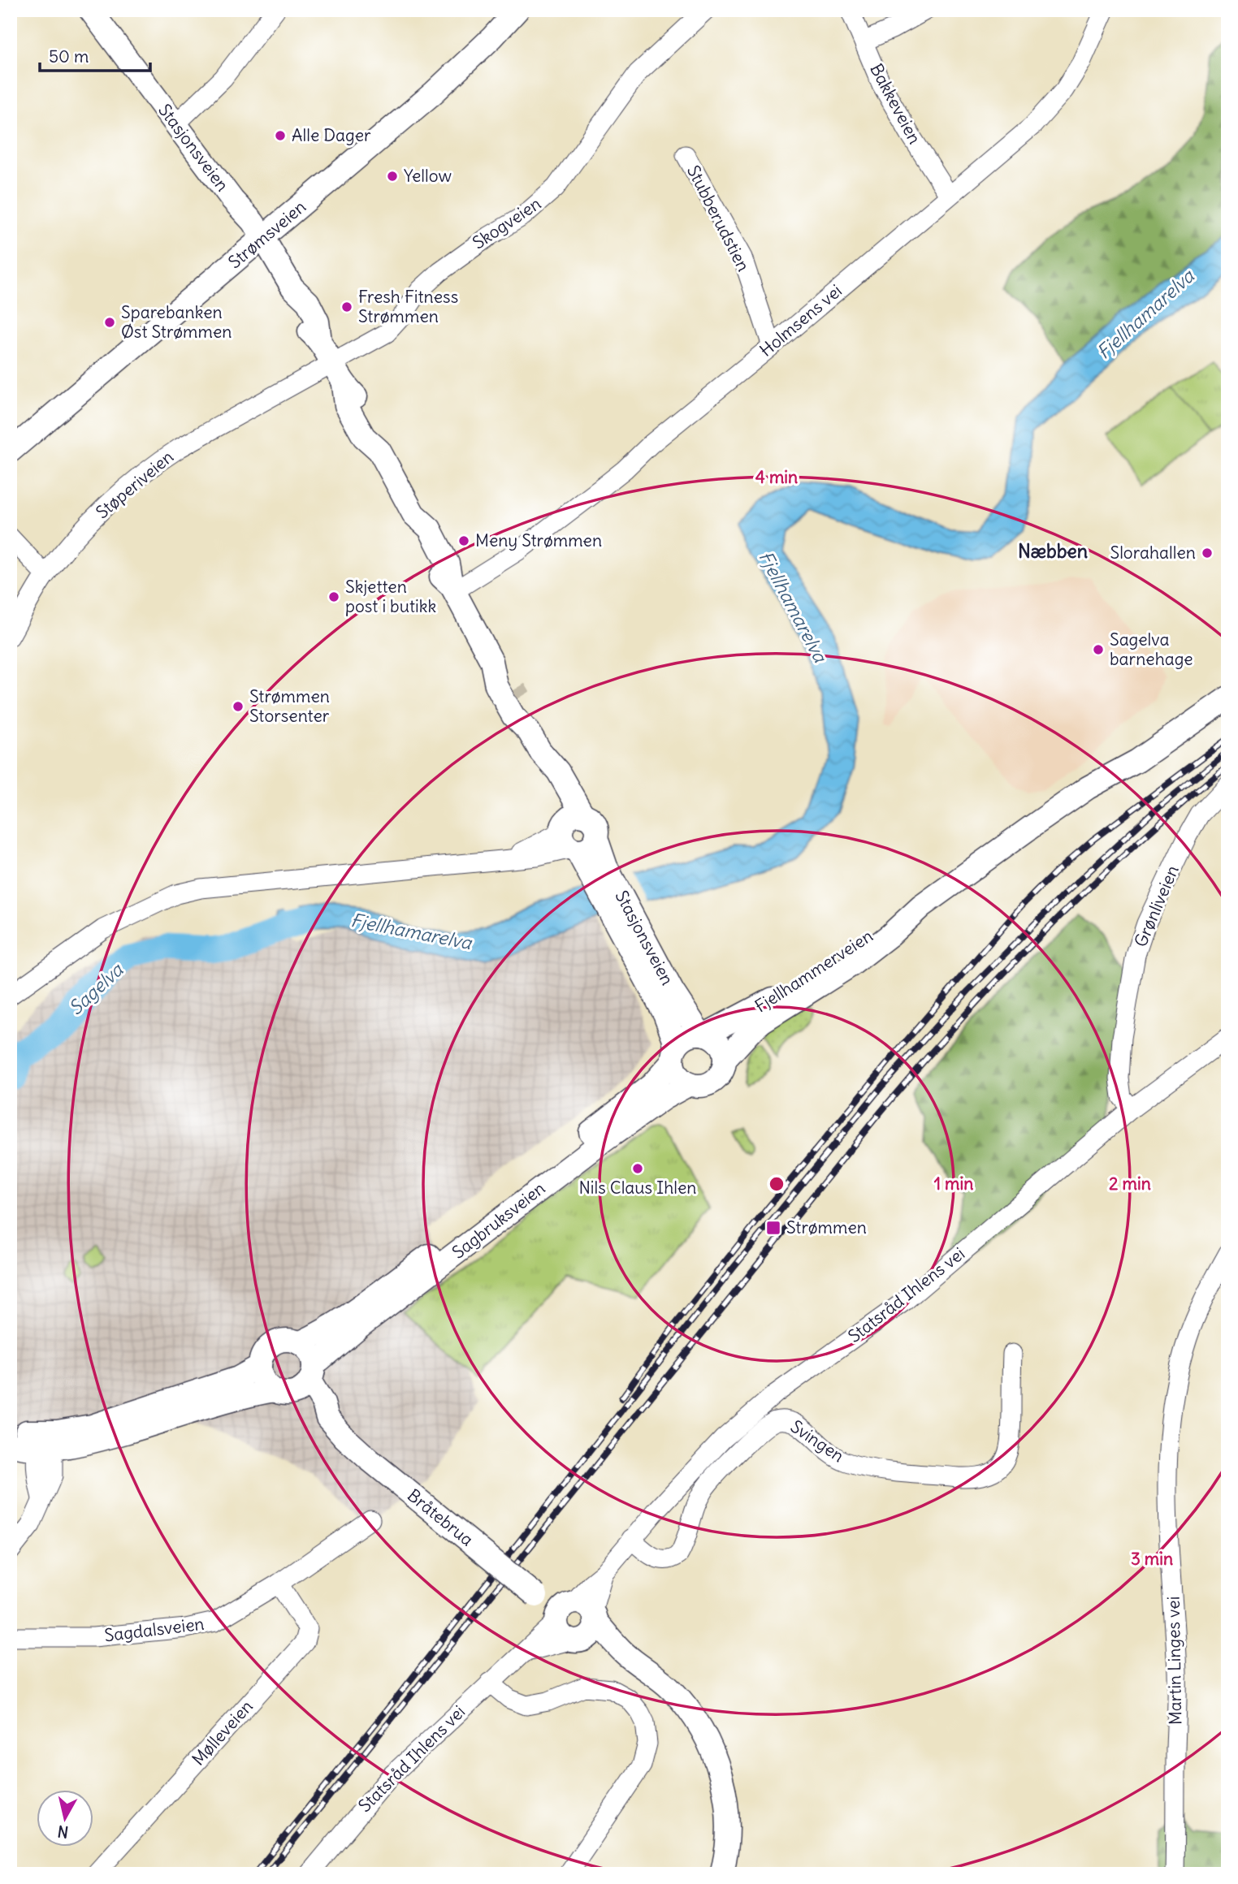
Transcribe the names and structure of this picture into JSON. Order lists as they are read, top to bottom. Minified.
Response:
{"streets":{"main road":["Stasjonsveien","Strømsveien","Fjellhammerveien","Sagbruksveien","Bråtebrua"],"street":["Bakkeveien","Stubberudstien","Skogveien","Holmsens vei","Støperiveien","Grønliveien","Statsråd Ihlens vei","Svingen","Sagdalsveien","Martin Linges vei","Mølleveien"]},"crossings":[["Bakkeveien","Holmsens vei"],["Stasjonsveien","Skogveien"],["Stasjonsveien","Strømsveien"],["Stasjonsveien","Holmsens vei"],["Stasjonsveien","Støperiveien"],["Stasjonsveien","Fjellhammerveien"],["Stasjonsveien","Sagbruksveien"],["Stubberudstien","Holmsens vei"],["Skogveien","Støperiveien"],["Grønliveien","Statsråd Ihlens vei"],["Fjellhammerveien","Sagbruksveien"],["Sagbruksveien","Bråtebrua"],["Statsråd Ihlens vei","Svingen"],["Statsråd Ihlens vei","Bråtebrua"],["Sagdalsveien","Mølleveien"]],"districts":["Næbben"],"water":["Fjellhamarelva","Sagelva"],"places":{"other":["Alle Dager","Yellow","Fresh Fitness Strømmen","Sparebanken Øst Strømmen","Meny Strømmen","Slorahallen","Skjetten post i butikk","Sagelva barnehage","Strømmen Storsenter","Nils Claus Ihlen"],"transit":["Strømmen"]},"scale_bar":"50 m","north":"bottom","rings":["4 min","1 min","2 min","3 min"]}
